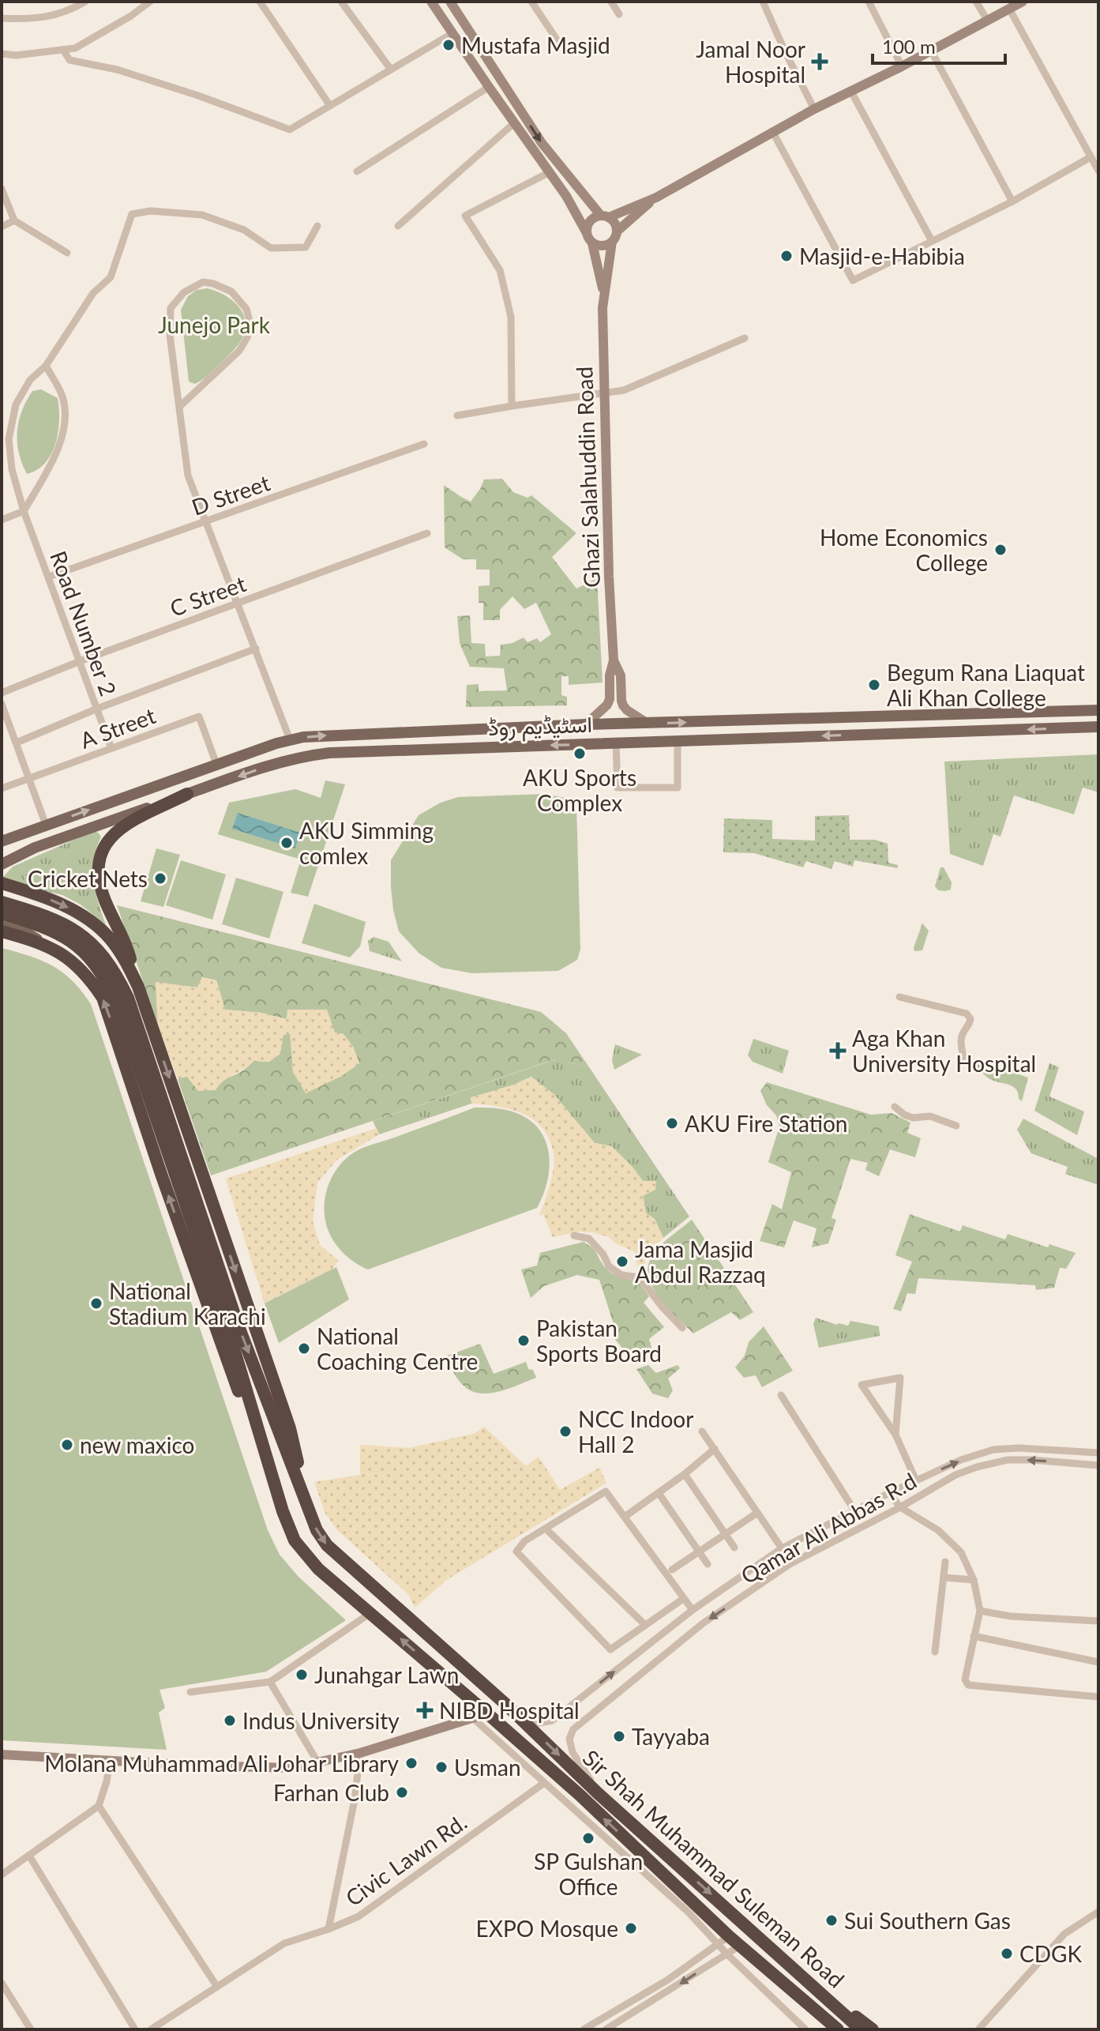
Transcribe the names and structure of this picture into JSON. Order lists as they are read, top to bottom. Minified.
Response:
{"streets":{"highway":["Sir Shah Muhammad Suleman Road"],"main road":["Ghazi Salahuddin Road","اسٹیڈیم روڈ"],"street":["D Street","C Street","Road Number 2","A Street","Qamar Ali Abbas R.d","Civic Lawn Rd."]},"crossings":[["Ghazi Salahuddin Road","اسٹیڈیم روڈ"],["D Street","Road Number 2"],["C Street","Road Number 2"],["Road Number 2","A Street"],["اسٹیڈیم روڈ","A Street"],["Qamar Ali Abbas R.d","Sir Shah Muhammad Suleman Road"]],"parks":["Junejo Park"],"places":{"other":["Mustafa Masjid","Masjid-e-Habibia","Home Economics College","Begum Rana Liaquat Ali Khan College","AKU Sports Complex","AKU Simming comlex","Cricket Nets","AKU Fire Station","Jama Masjid Abdul Razzaq","National Stadium Karachi","Pakistan Sports Board","National Coaching Centre","NCC Indoor Hall 2","new maxico","Junahgar Lawn","Indus University","Tayyaba","Molana Muhammad Ali Johar Library","Usman","Farhan Club","SP Gulshan Office","Sui Southern Gas","EXPO Mosque","CDGK"],"health":["Jamal Noor Hospital","Aga Khan University Hospital","NIBD Hospital"]},"scale_bar":"100 m"}
